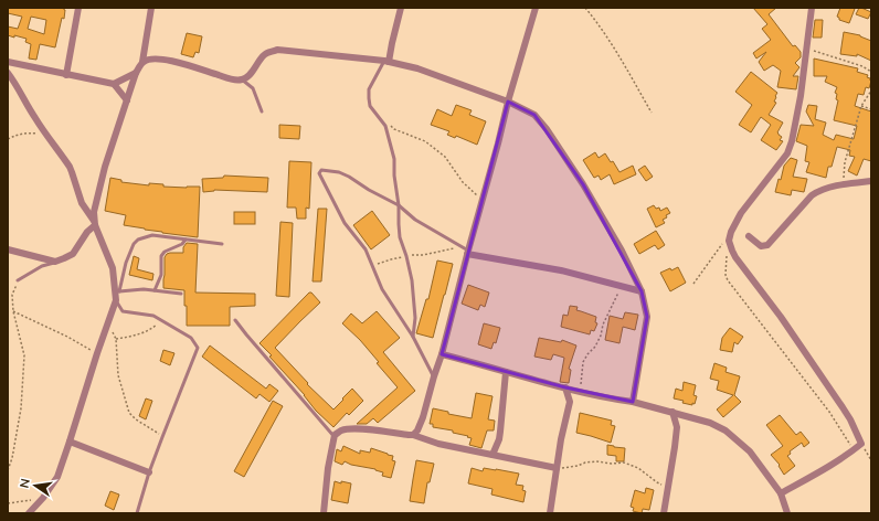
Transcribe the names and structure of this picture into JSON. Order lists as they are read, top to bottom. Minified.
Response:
{"north":"left"}
